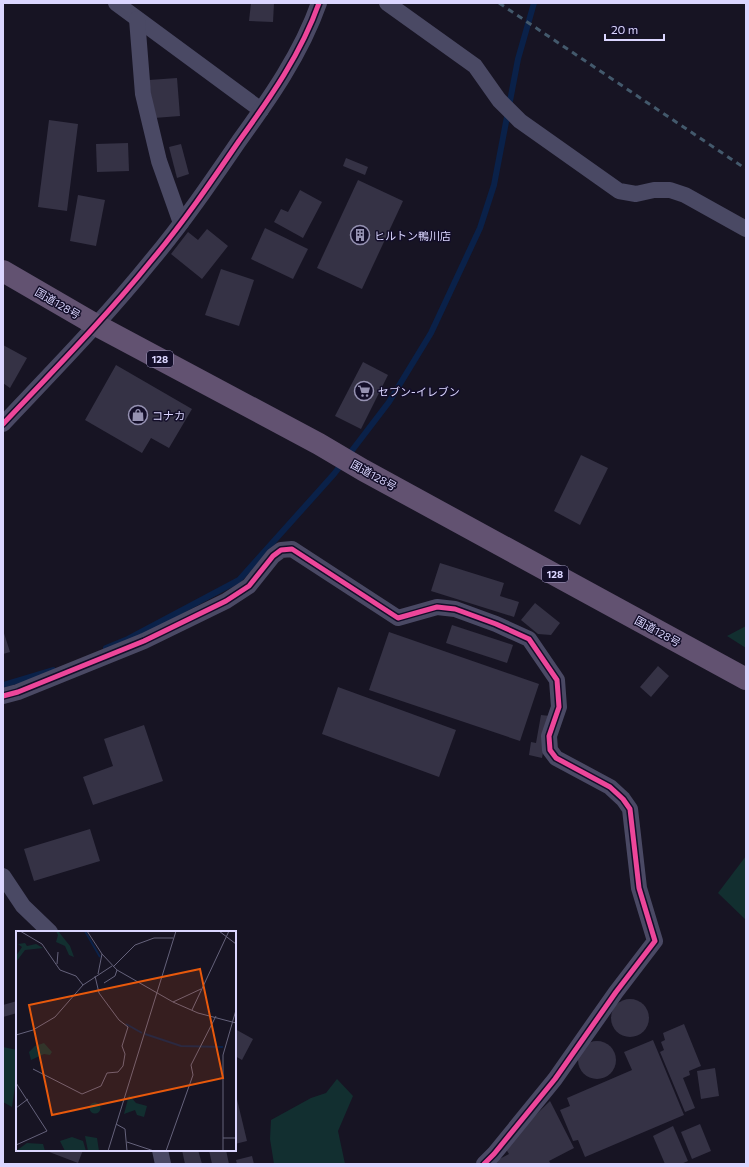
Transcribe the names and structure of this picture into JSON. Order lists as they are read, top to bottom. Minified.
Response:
{"streets":{"highway":["国道128号","128"]},"places":{"building":["ヒルトン鴨川店"],"supermarket":["セブン-イレブン"],"shop":["コナカ"]},"scale_bar":"20 m"}
